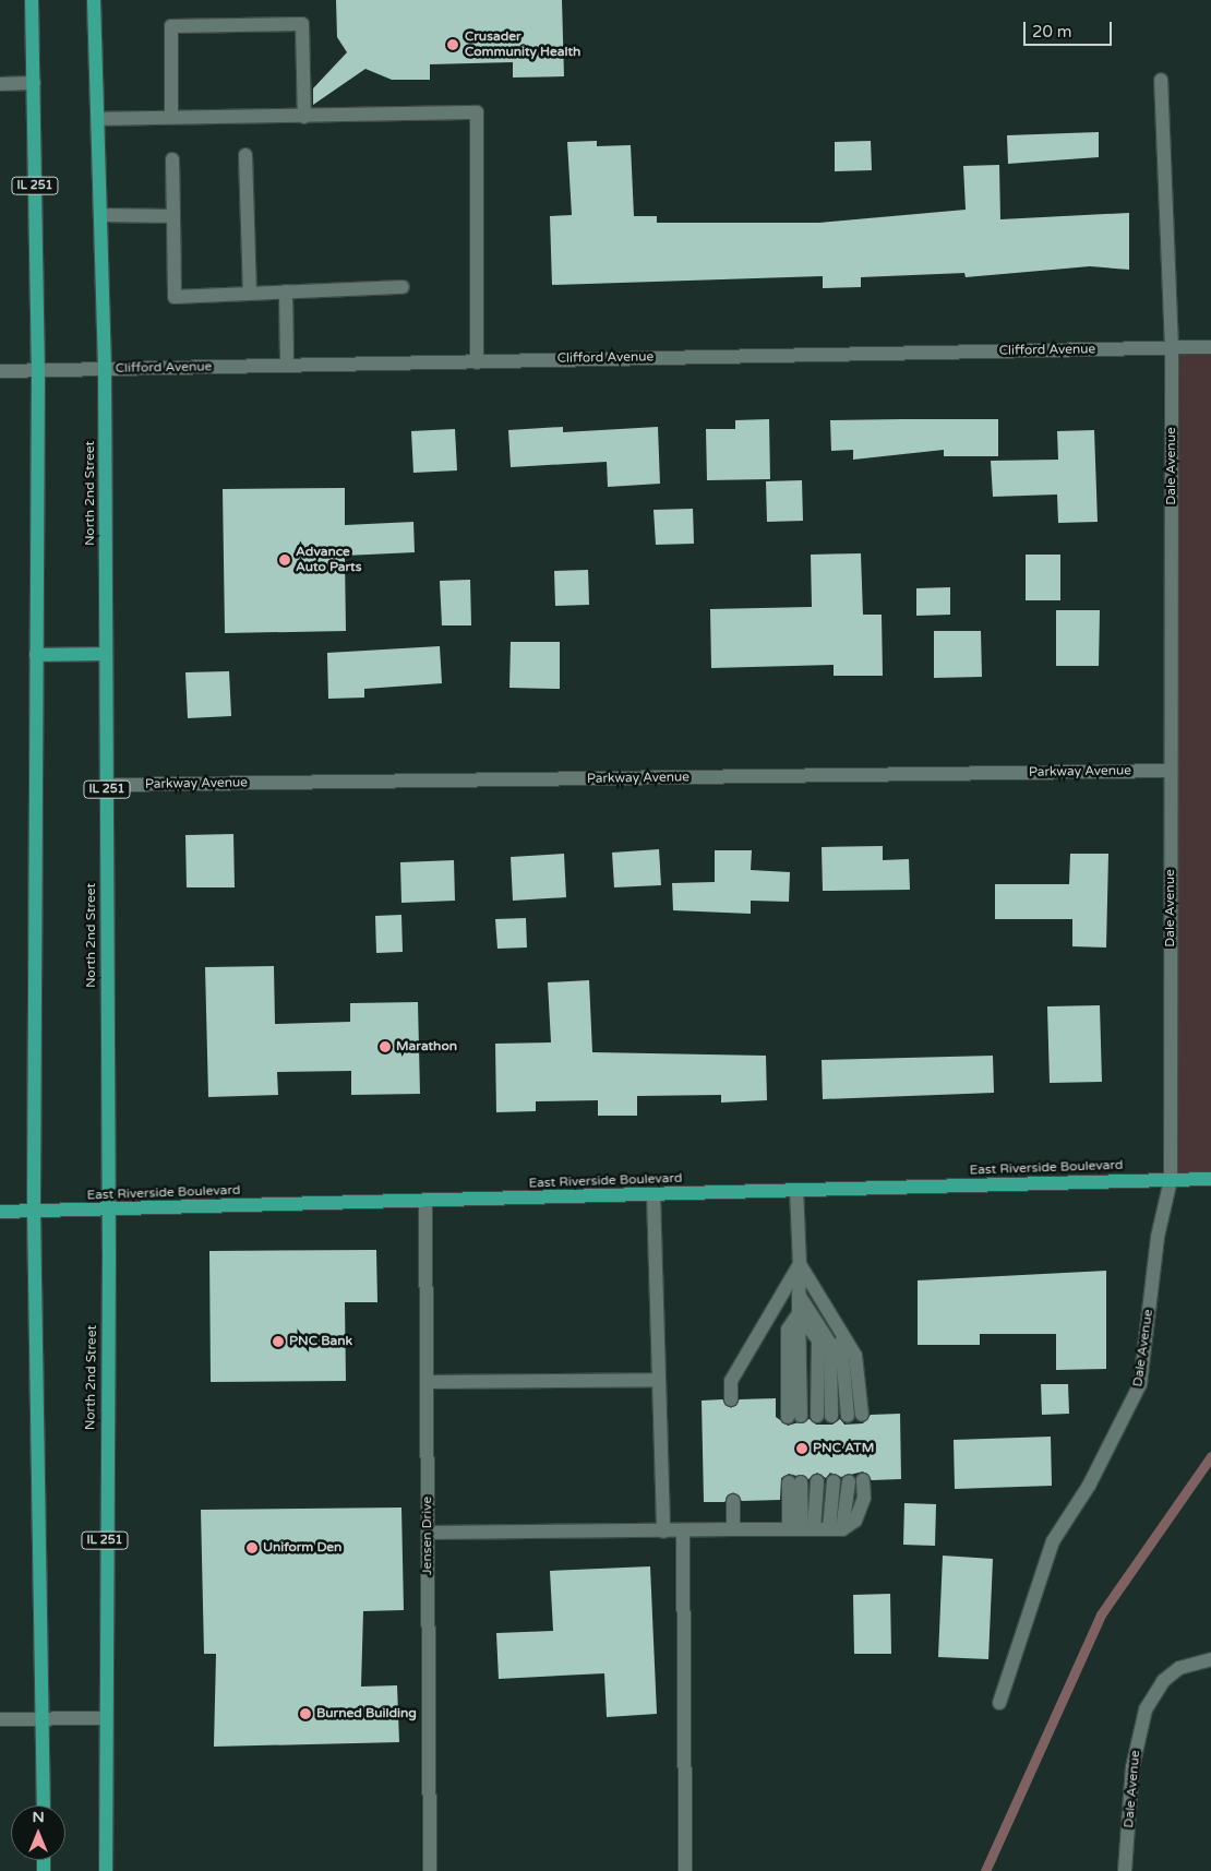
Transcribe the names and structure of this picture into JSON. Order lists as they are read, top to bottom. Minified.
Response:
{"streets":{"main road":["IL 251","North 2nd Street","East Riverside Boulevard"],"street":["Clifford Avenue","Dale Avenue","Parkway Avenue","Jensen Drive"]},"crossings":[["IL 251","Clifford Avenue"],["IL 251","East Riverside Boulevard"],["Clifford Avenue","Dale Avenue"],["Clifford Avenue","North 2nd Street"],["Dale Avenue","Parkway Avenue"],["Dale Avenue","East Riverside Boulevard"],["North 2nd Street","Parkway Avenue"],["North 2nd Street","East Riverside Boulevard"],["East Riverside Boulevard","Jensen Drive"]],"places":["Crusader Community Health","Advance Auto Parts","Marathon","PNC Bank","PNC ATM","Uniform Den","Burned Building"],"scale_bar":"20 m","north":"top"}
